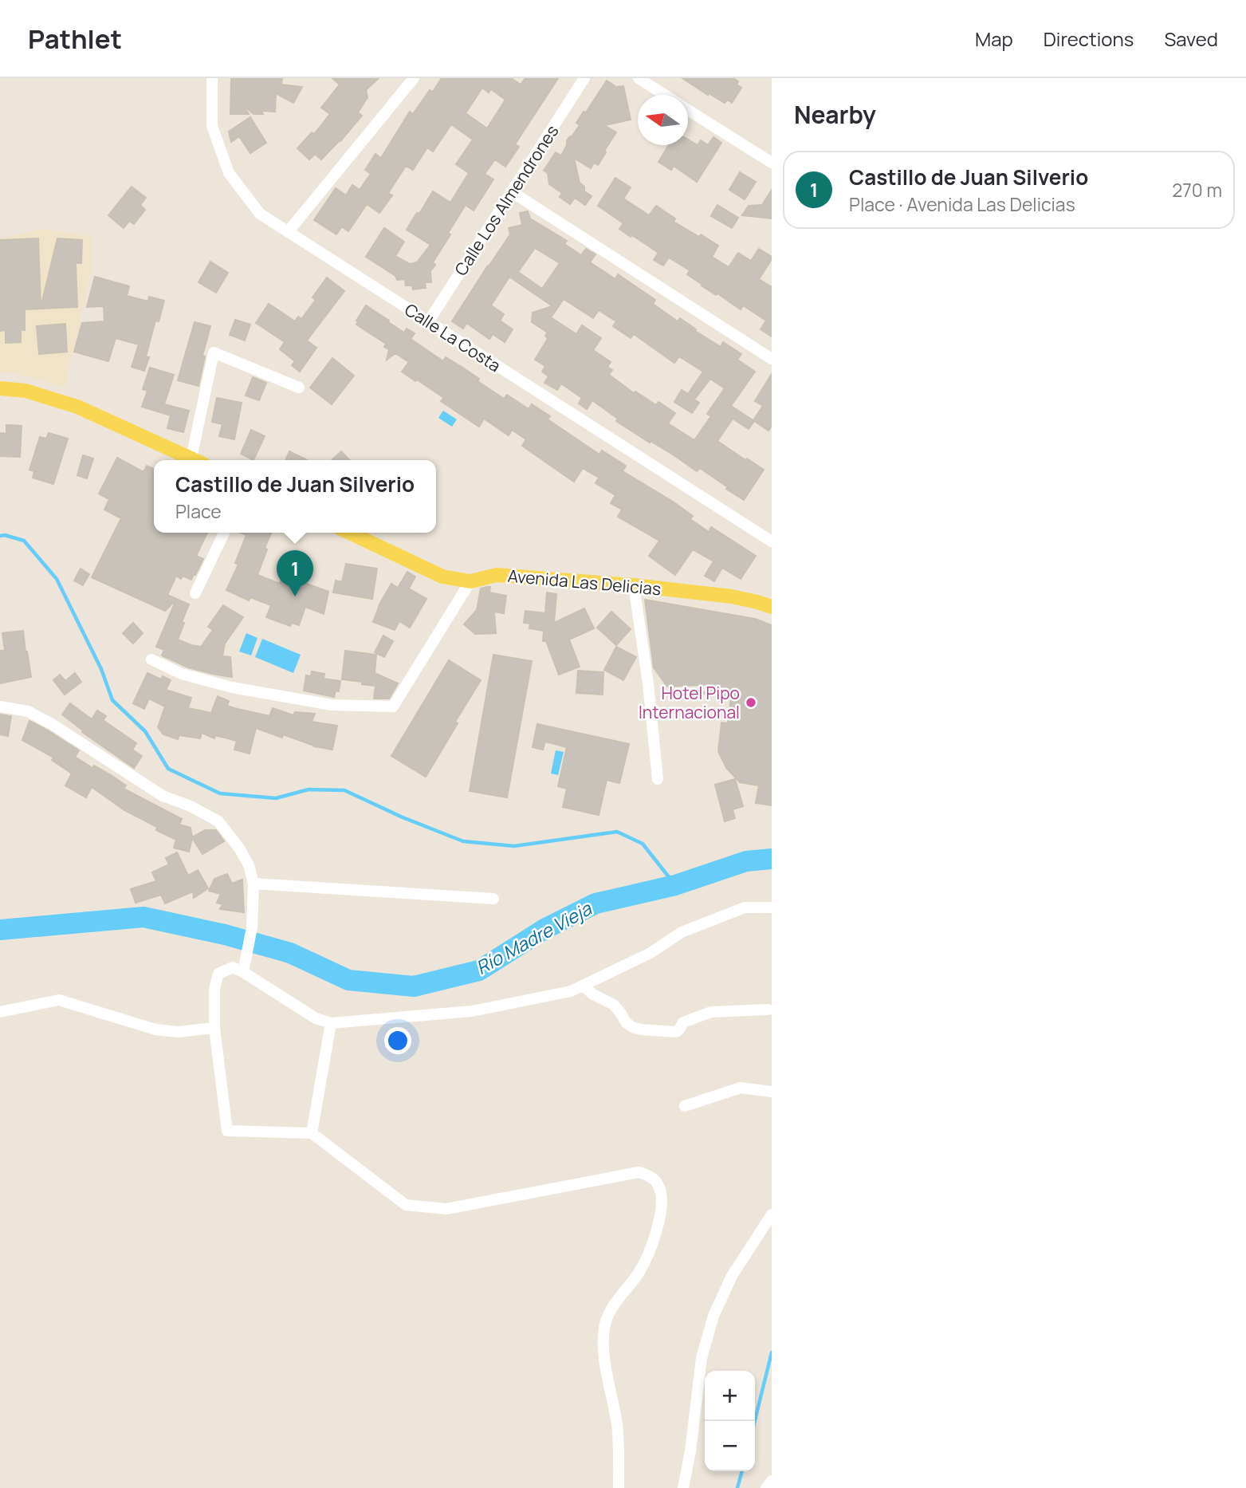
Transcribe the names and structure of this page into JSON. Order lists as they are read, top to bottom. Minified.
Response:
{"streets":{"main road":["Avenida Las Delicias"],"street":["Calle Los Almendrones","Calle La Costa"]},"crossings":[["Calle Los Almendrones","Calle La Costa"]],"water":["Río Madre Vieja"],"places":["Hotel Pipo Internacional"],"north":"left","page":{"header":"Pathlet","nav":["Map","Directions","Saved"],"heading":"Nearby","list":[{"mark":"1","name":"Castillo de Juan Silverio","note":"Place · Avenida Las Delicias","value":"270 m"}],"popup":["Castillo de Juan Silverio","Place"],"pins":"1","map_buttons":["+","−"]}}
